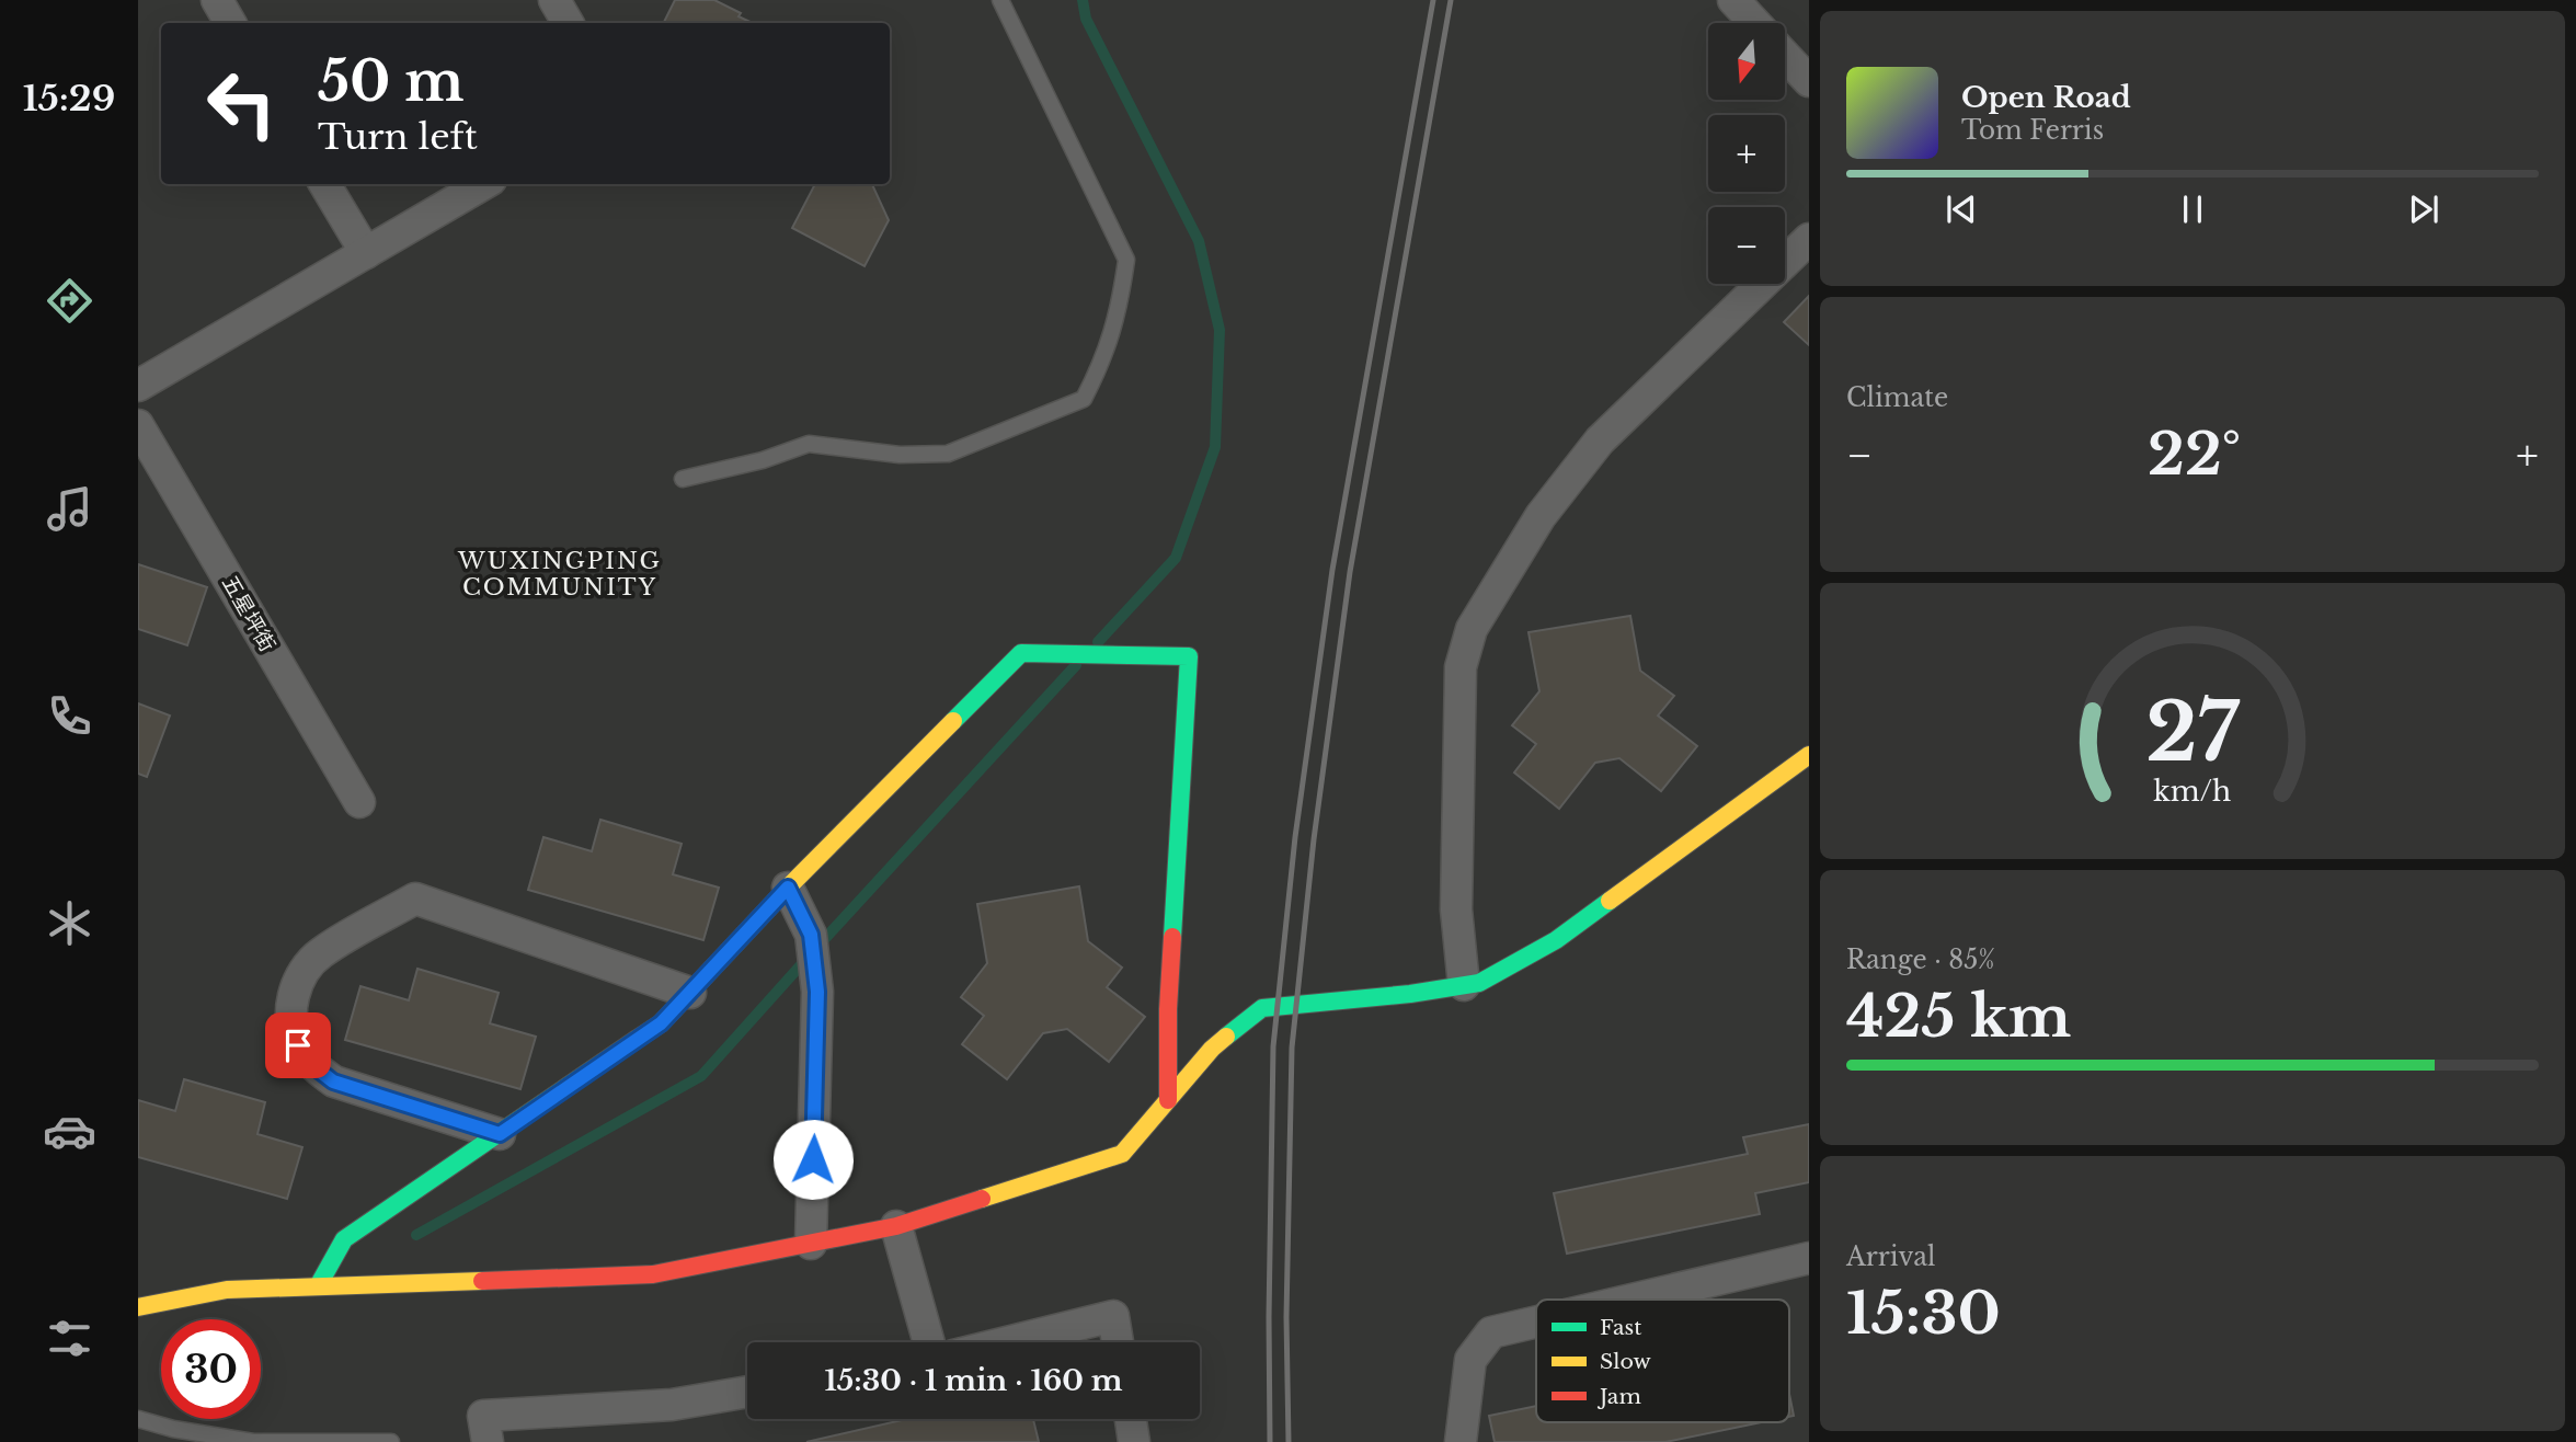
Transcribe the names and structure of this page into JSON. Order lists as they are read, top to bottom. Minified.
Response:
{"streets":{"street":["五星坪街"]},"districts":["WUXINGPING COMMUNITY"],"legend":["Fast","Slow","Jam"],"north":"bottom","page":{"tabs":"15:29","map_buttons":["+","−"],"turn":["50 m","Turn left"],"song":["Open Road","Tom Ferris"],"tile":["Climate",["Range · 85%","425 km"],["Arrival","15:30"]],"heat":["−","22°","+"],"limit":"30","trip":"15:30 · 1 min · 160 m","gauge":["27","km/h"]}}
